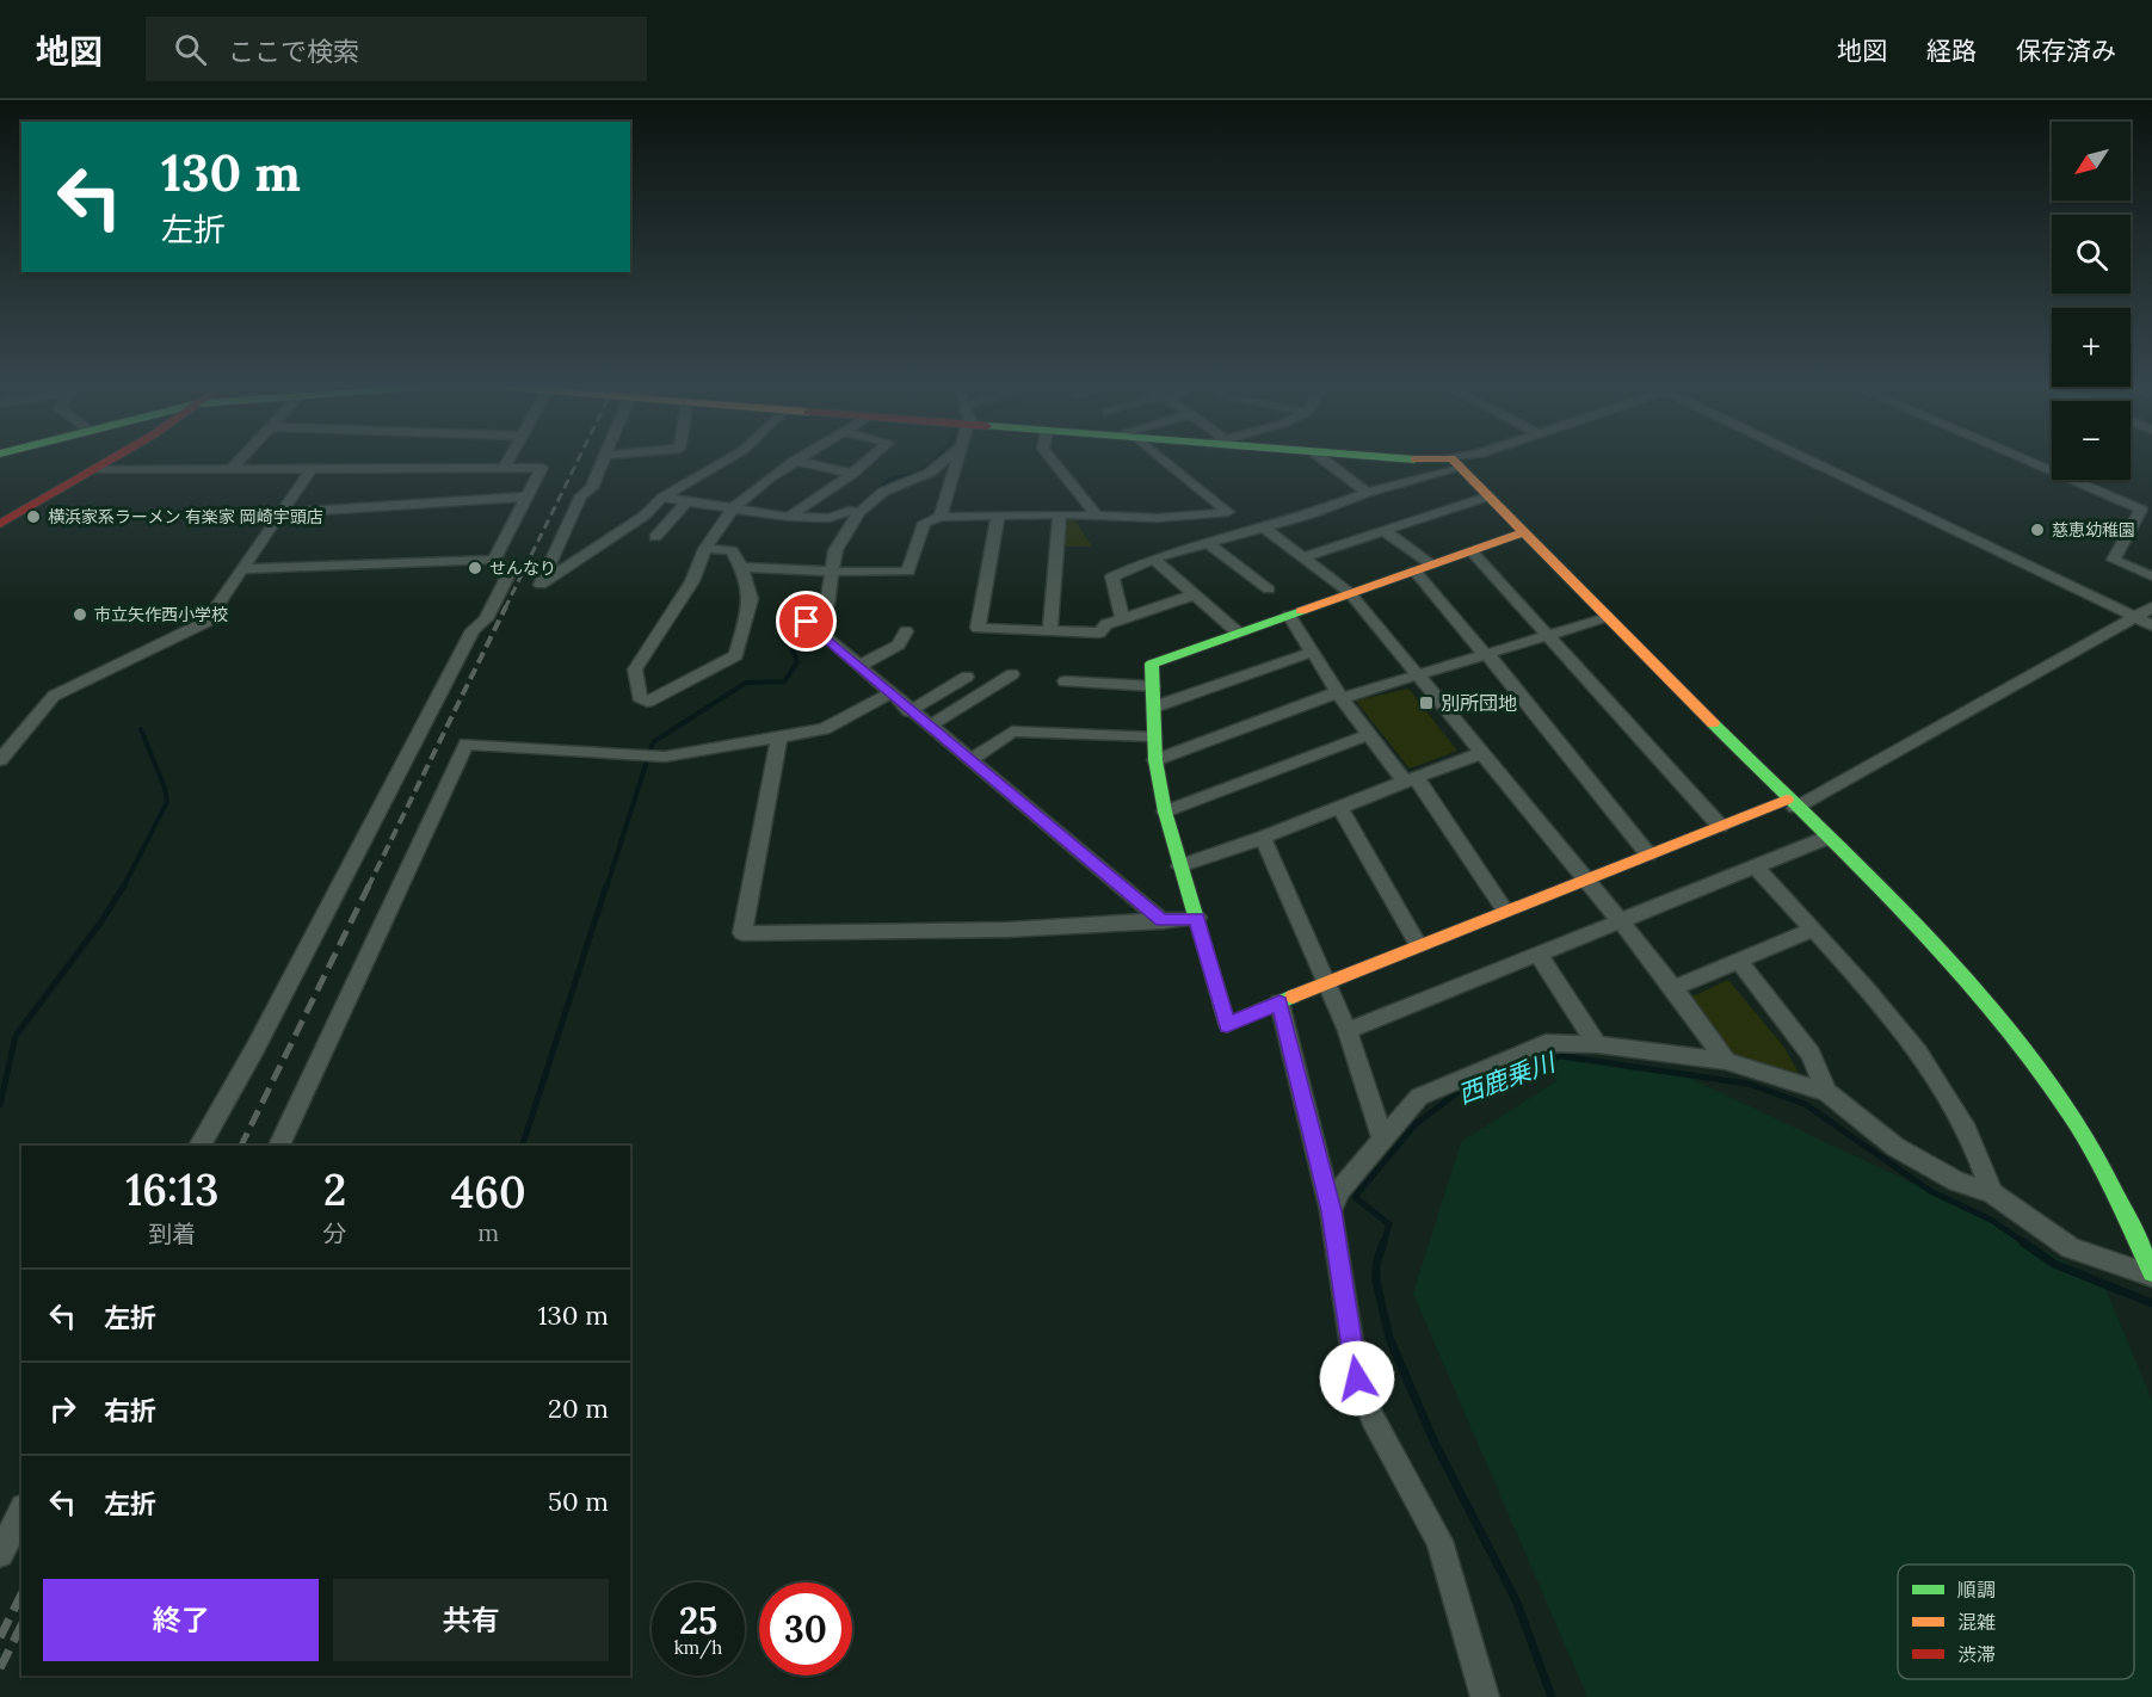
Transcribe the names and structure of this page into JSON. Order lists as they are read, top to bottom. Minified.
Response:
{"water":["西鹿乗川"],"places":{"other":["横浜家系ラーメン 有楽家 岡崎宇頭店","慈恵幼稚園","せんなり","市立矢作西小学校"],"transit":["別所団地"]},"legend":["順調","混雑","渋滞"],"north":"bottom left","page":{"header":"地図","search":"ここで検索","nav":["地図","経路","保存済み"],"map_buttons":["+","−"],"turn":["130 m","左折"],"eta":["16:13","到着","2","分","460","m"],"list":[{"name":"左折","value":"130 m"},{"name":"右折","value":"20 m"},{"name":"左折","value":"50 m"}],"buttons":["終了","共有"],"speed":"25 km/h","limit":"30"}}
